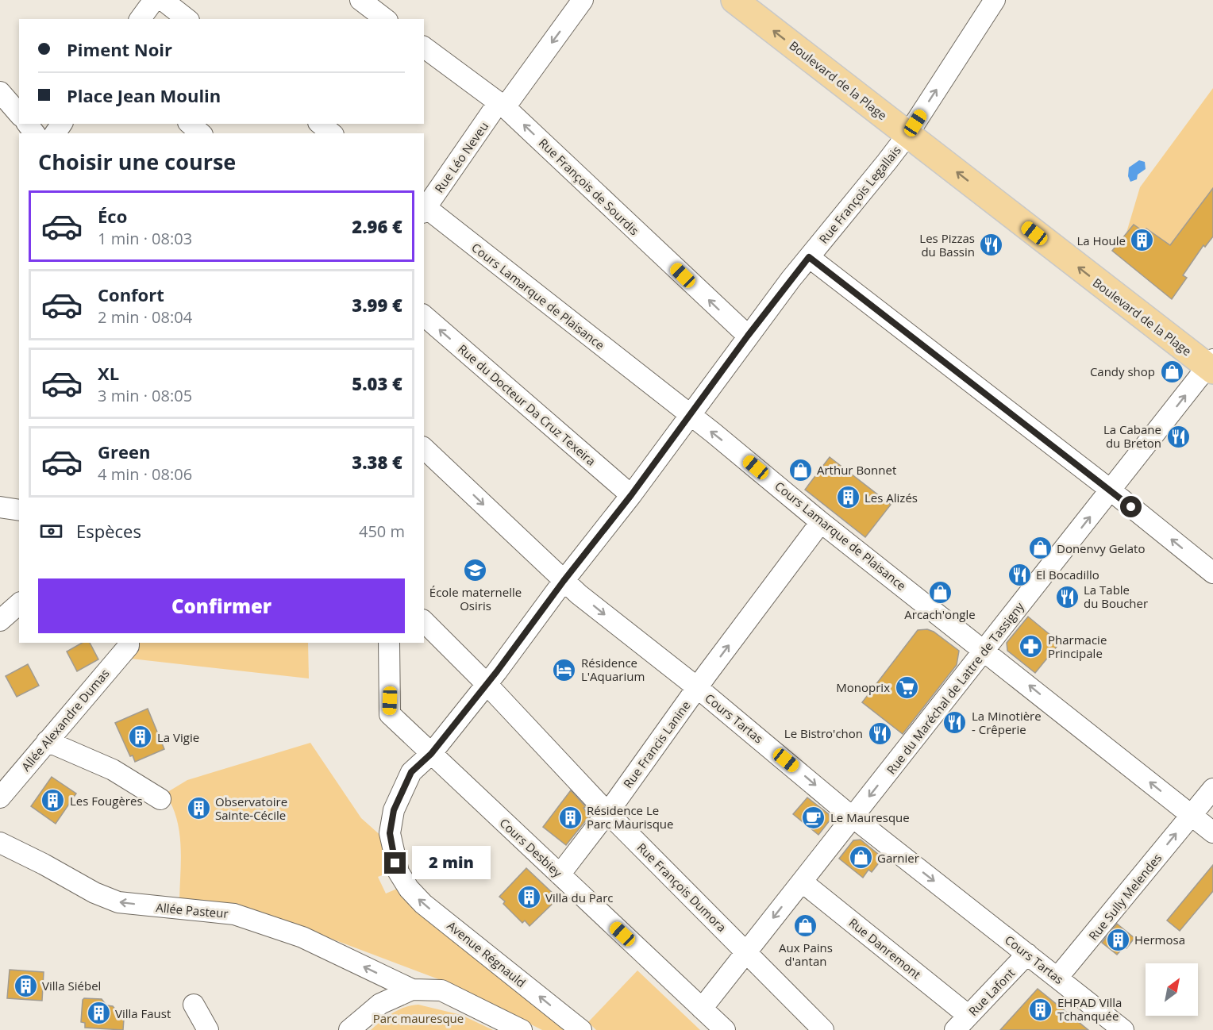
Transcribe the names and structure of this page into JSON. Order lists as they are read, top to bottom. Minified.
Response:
{"streets":{"main road":["Boulevard de la Plage"],"street":["Rue Léo Neveu","Rue François de Sourdis","Rue François Legallais","Cours Lamarque de Plaisance","Rue du Docteur Da Cruz Texeira","Rue du Maréchal de Lattre de Tassigny","Cours Tartas","Allée Alexandre Dumas","Rue Francis Lanine","Cours Desbiey","Rue François Dumora","Rue Sully Melendes","Allée Pasteur","Rue Danremont","Avenue Régnauld","Rue Lafont"]},"crossings":[["Boulevard de la Plage","Rue François Legallais"],["Boulevard de la Plage","Rue du Maréchal de Lattre de Tassigny"],["Rue Léo Neveu","Rue François de Sourdis"],["Rue Léo Neveu","Cours Lamarque de Plaisance"],["Rue François de Sourdis","Rue François Legallais"],["Rue François Legallais","Cours Lamarque de Plaisance"],["Rue François Legallais","Rue du Docteur Da Cruz Texeira"],["Rue François Legallais","Cours Tartas"],["Rue François Legallais","Cours Desbiey"],["Rue François Legallais","Rue François Dumora"],["Rue François Legallais","Avenue Régnauld"],["Cours Lamarque de Plaisance","Rue du Maréchal de Lattre de Tassigny"],["Cours Lamarque de Plaisance","Rue Francis Lanine"],["Cours Lamarque de Plaisance","Rue Sully Melendes"],["Rue du Maréchal de Lattre de Tassigny","Cours Tartas"],["Rue du Maréchal de Lattre de Tassigny","Cours Desbiey"],["Rue du Maréchal de Lattre de Tassigny","Rue François Dumora"],["Rue du Maréchal de Lattre de Tassigny","Rue Danremont"],["Cours Tartas","Rue Francis Lanine"],["Cours Tartas","Rue Sully Melendes"],["Cours Tartas","Rue Lafont"],["Rue Francis Lanine","Cours Desbiey"],["Rue Francis Lanine","Rue François Dumora"],["Rue Danremont","Rue Lafont"]],"one_way":["Boulevard de la Plage","Rue Léo Neveu","Rue François de Sourdis","Cours Lamarque de Plaisance","Rue du Docteur Da Cruz Texeira","Cours Tartas","Rue Francis Lanine","Rue Sully Melendes","Allée Pasteur"],"parks":["Parc mauresque"],"places":{"building":["La Houle","Les Alizés","La Vigie","Les Fougères","Observatoire Sainte-Cécile","Résidence Le Parc Maurisque","Villa du Parc","Hermosa","Villa Siébel","EHPAD Villa Tchanquée","Villa Faust"],"restaurant":["Les Pizzas du Bassin","La Cabane du Breton","El Bocadillo","La Table du Boucher","La Minotière - Crêperie","Le Bistro'chon"],"shop":["Candy shop","Arthur Bonnet","Donenvy Gelato","Arcach'ongle","Garnier","Aux Pains d'antan"],"school or university":["École maternelle Osiris"],"pharmacy":["Pharmacie Principale"],"hotel":["Résidence L'Aquarium"],"supermarket":["Monoprix"],"cafe":["Le Mauresque"]},"north":"top right","page":{"banner":["Piment Noir","Place Jean Moulin"],"heading":"Choisir une course","list":[{"name":"Éco","note":"1 min · 08:03","value":"2.96 €"},{"name":"Confort","note":"2 min · 08:04","value":"3.99 €"},{"name":"XL","note":"3 min · 08:05","value":"5.03 €"},{"name":"Green","note":"4 min · 08:06","value":"3.38 €"}],"pay":["Espèces","450 m"],"buttons":"Confirmer","bubble":"2 min"}}
